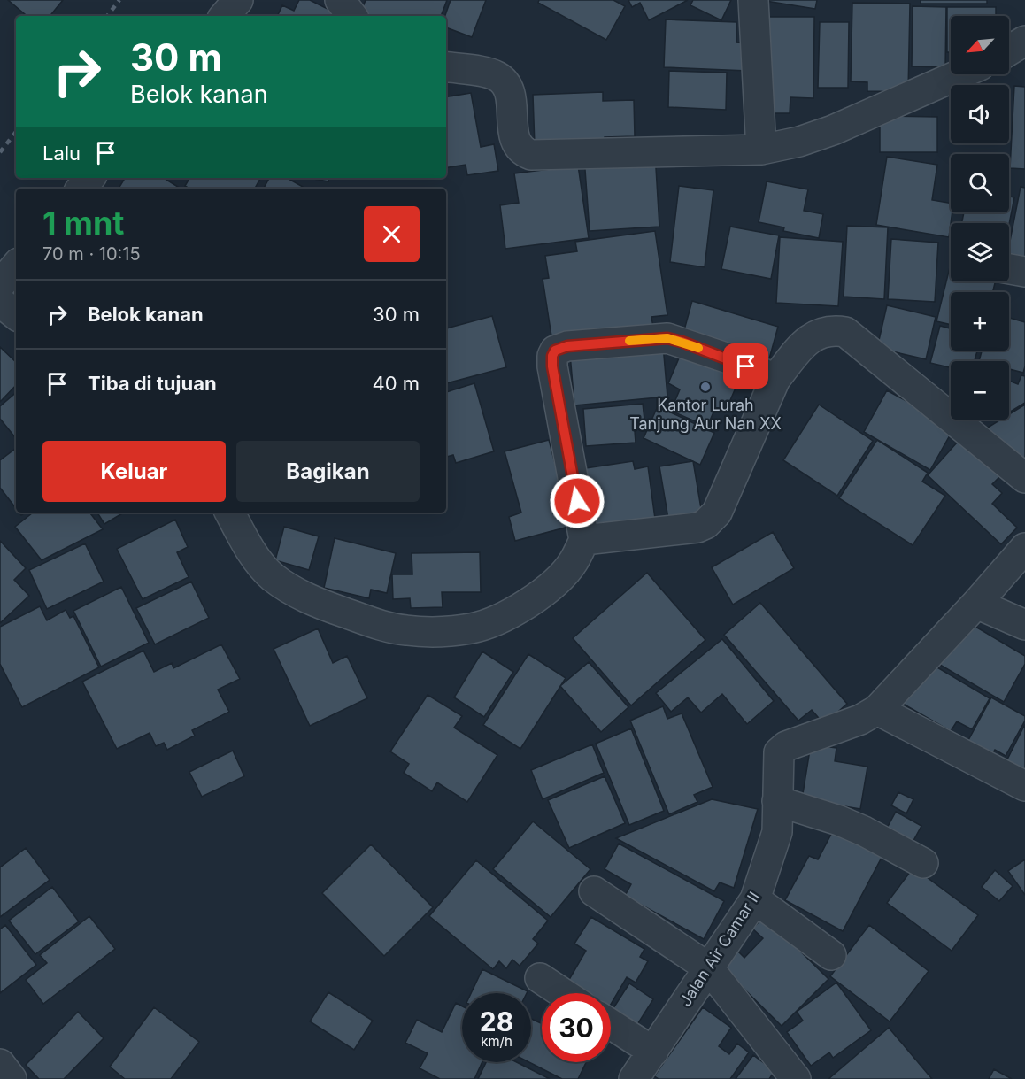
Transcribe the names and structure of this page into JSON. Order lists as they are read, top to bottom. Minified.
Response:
{"streets":{"street":["Jalan Air Camar II"]},"places":["Kantor Lurah Tanjung Aur Nan XX"],"north":"bottom left","page":{"map_buttons":["+","−"],"turn":["30 m","Belok kanan"],"then":"Lalu","heading":["1 mnt","70 m · 10:15"],"list":[{"name":"Belok kanan","value":"30 m"},{"name":"Tiba di tujuan","value":"40 m"}],"buttons":["Keluar","Bagikan"],"speed":"28 km/h","limit":"30"}}
